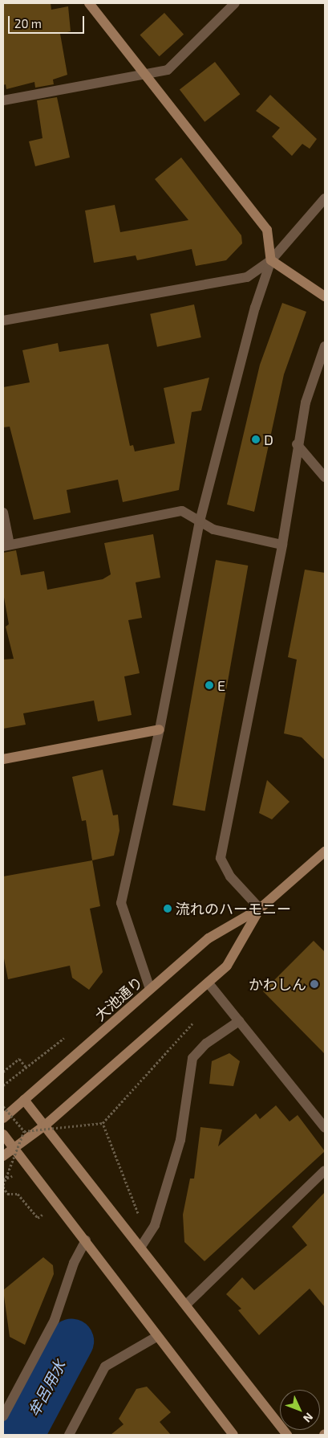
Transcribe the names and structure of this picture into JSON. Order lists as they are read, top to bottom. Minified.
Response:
{"streets":{"street":["大池通り"]},"water":["牟呂用水"],"places":["D","E","流れのハーモニー","かわしん"],"scale_bar":"20 m","north":"bottom right"}
